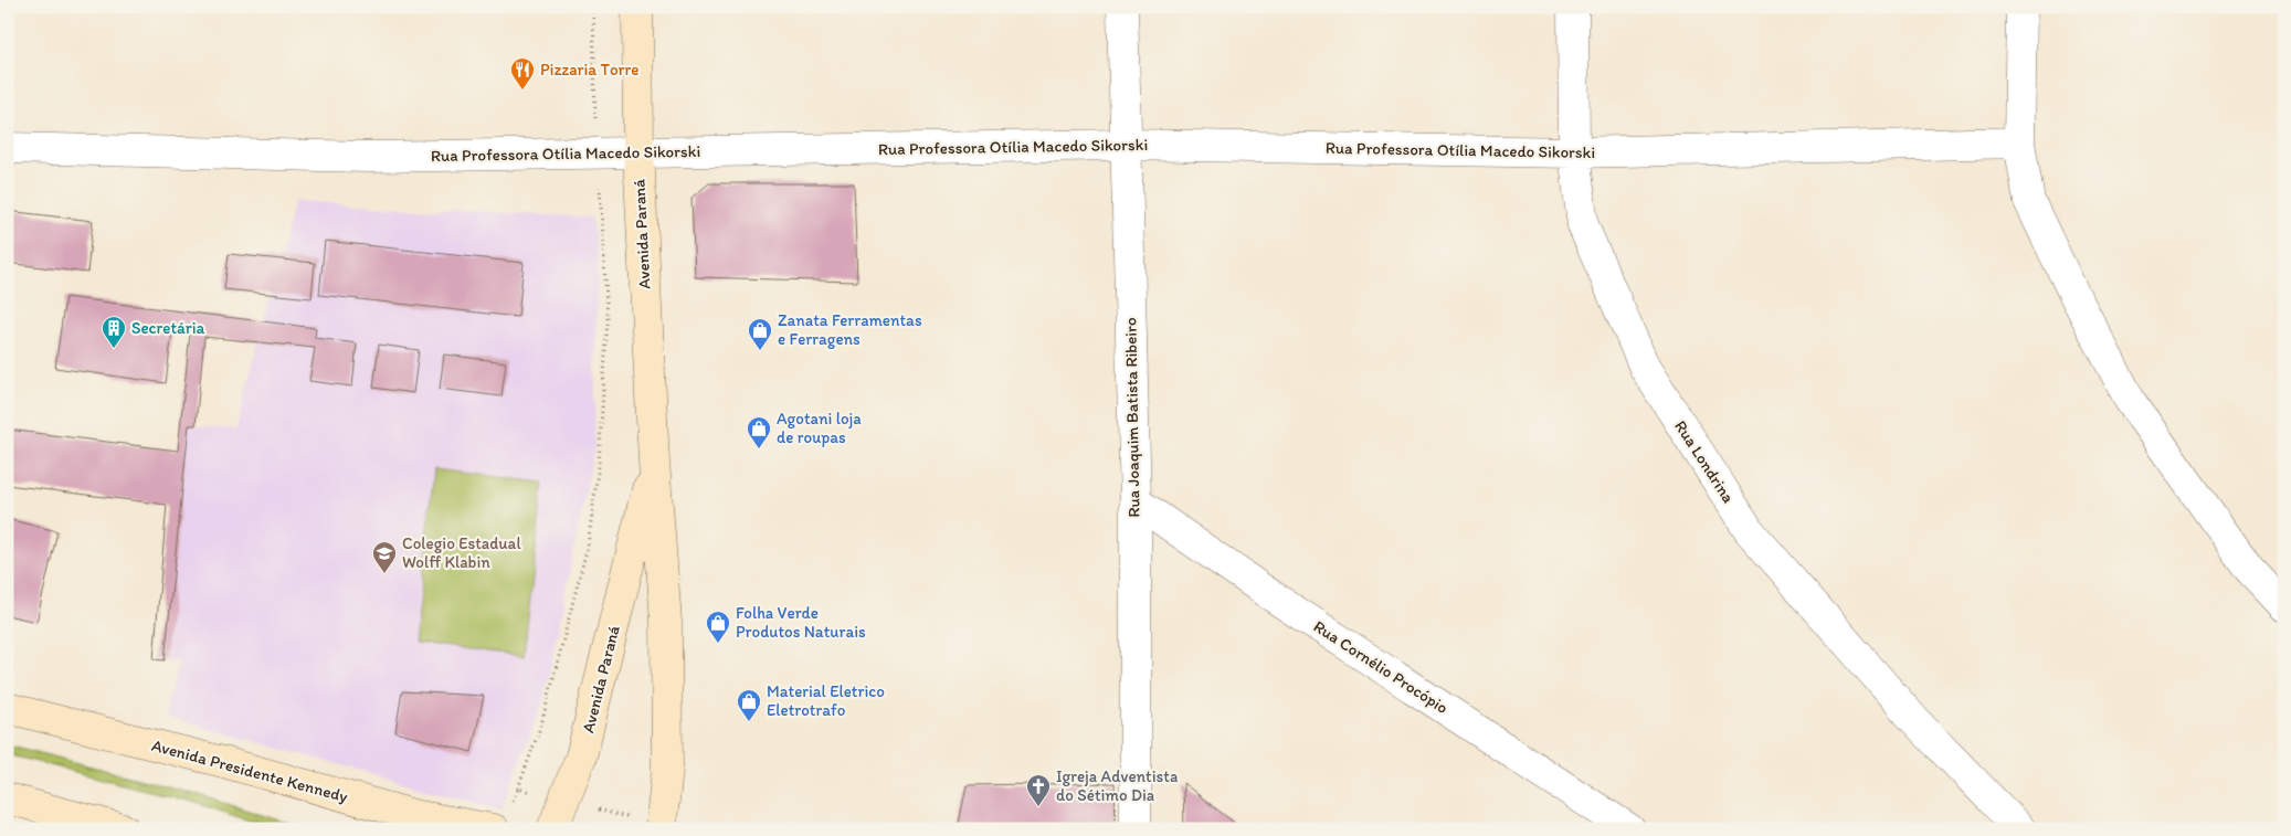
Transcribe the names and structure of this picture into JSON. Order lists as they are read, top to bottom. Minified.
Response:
{"streets":{"main road":["Avenida Paraná","Avenida Presidente Kennedy"],"street":["Rua Professora Otília Macedo Sikorski","Rua Joaquim Batista Ribeiro","Rua Londrina","Rua Cornélio Procópio"]},"crossings":[["Rua Professora Otília Macedo Sikorski","Avenida Paraná"],["Rua Professora Otília Macedo Sikorski","Rua Joaquim Batista Ribeiro"],["Rua Professora Otília Macedo Sikorski","Rua Londrina"],["Rua Joaquim Batista Ribeiro","Rua Cornélio Procópio"]],"places":{"restaurant":["Pizzaria Torre"],"building":["Secretária"],"shop":["Zanata Ferramentas e Ferragens","Agotani loja de roupas","Folha Verde Produtos Naturais","Material Eletrico Eletrotrafo"],"school or university":["Colegio Estadual Wolff Klabin"],"church":["Igreja Adventista do Sétimo Dia"]}}
